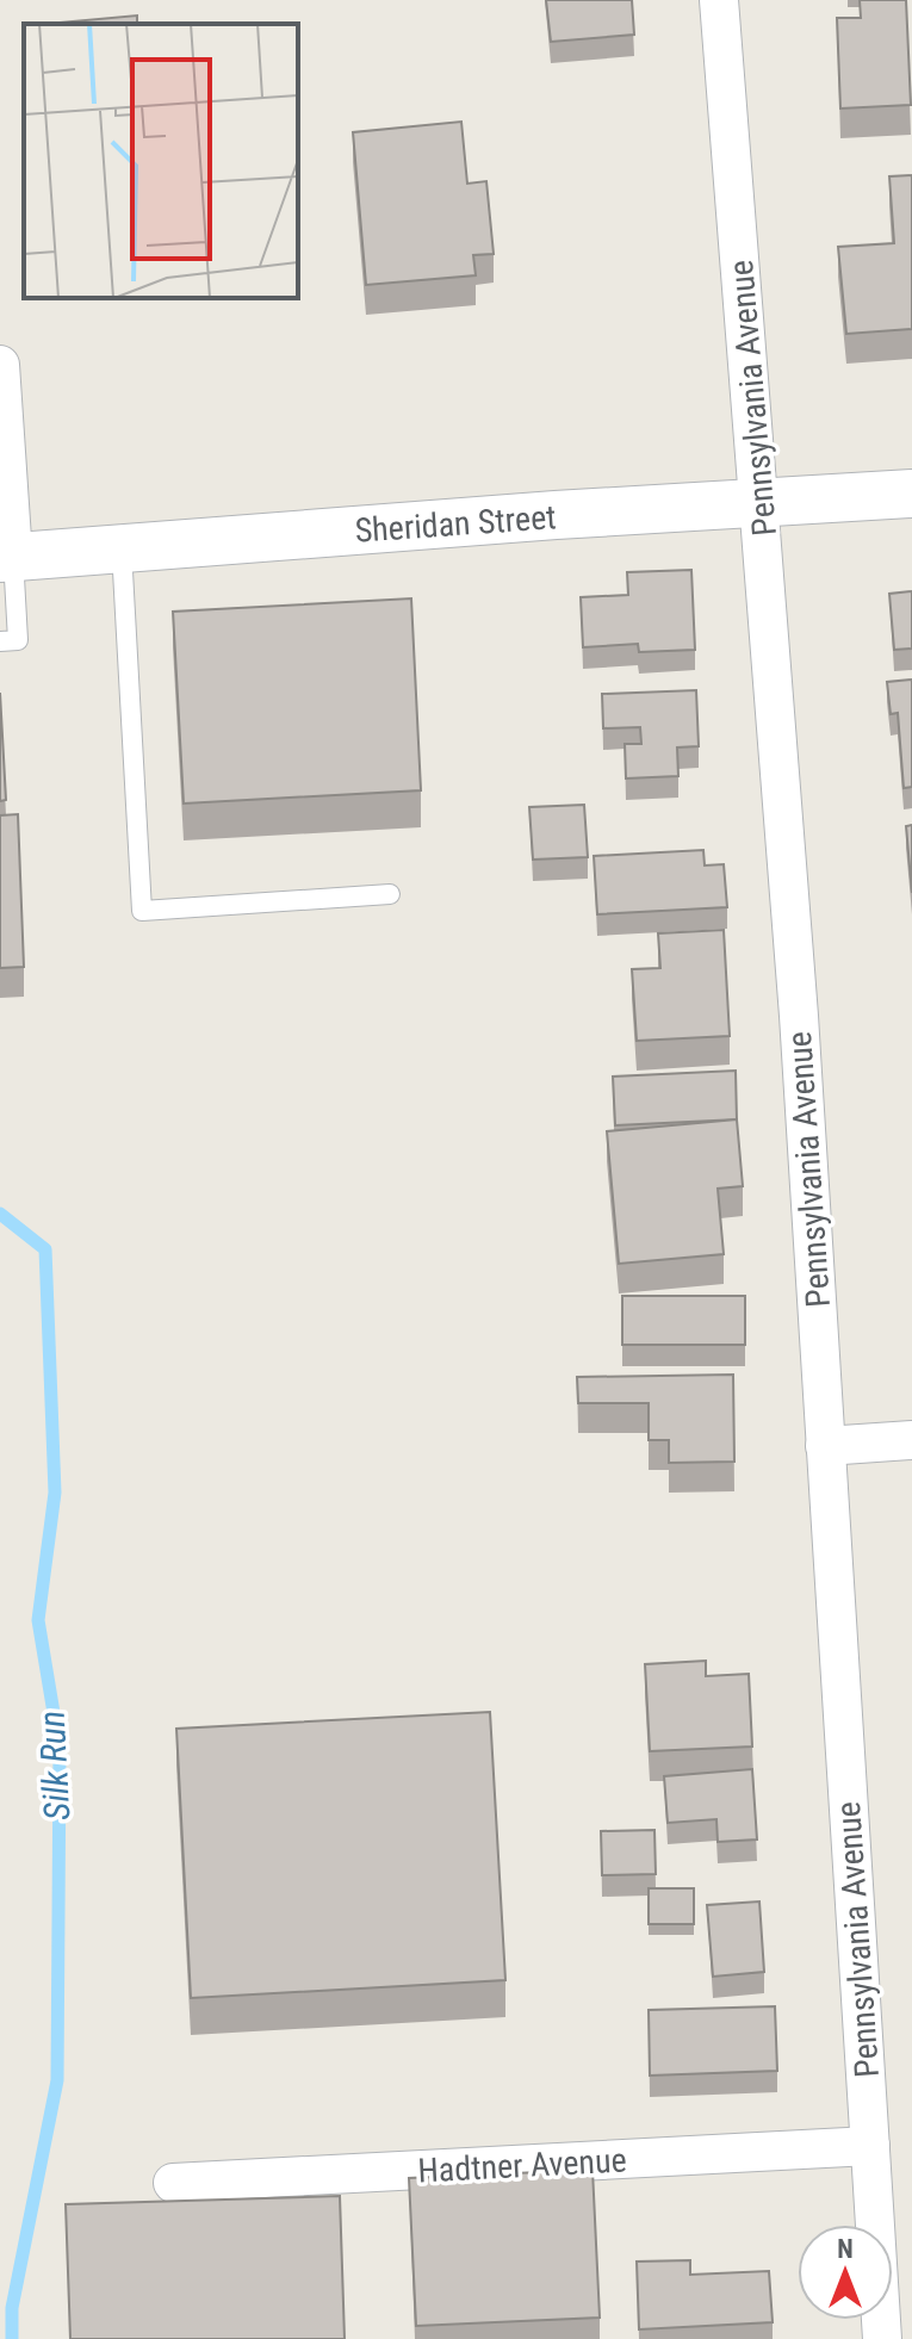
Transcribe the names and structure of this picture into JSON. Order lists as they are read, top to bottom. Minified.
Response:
{"streets":{"street":["Pennsylvania Avenue","Sheridan Street","Hadtner Avenue"]},"crossings":[["Pennsylvania Avenue","Sheridan Street"],["Pennsylvania Avenue","Hadtner Avenue"]],"water":["Silk Run"],"north":"top"}
